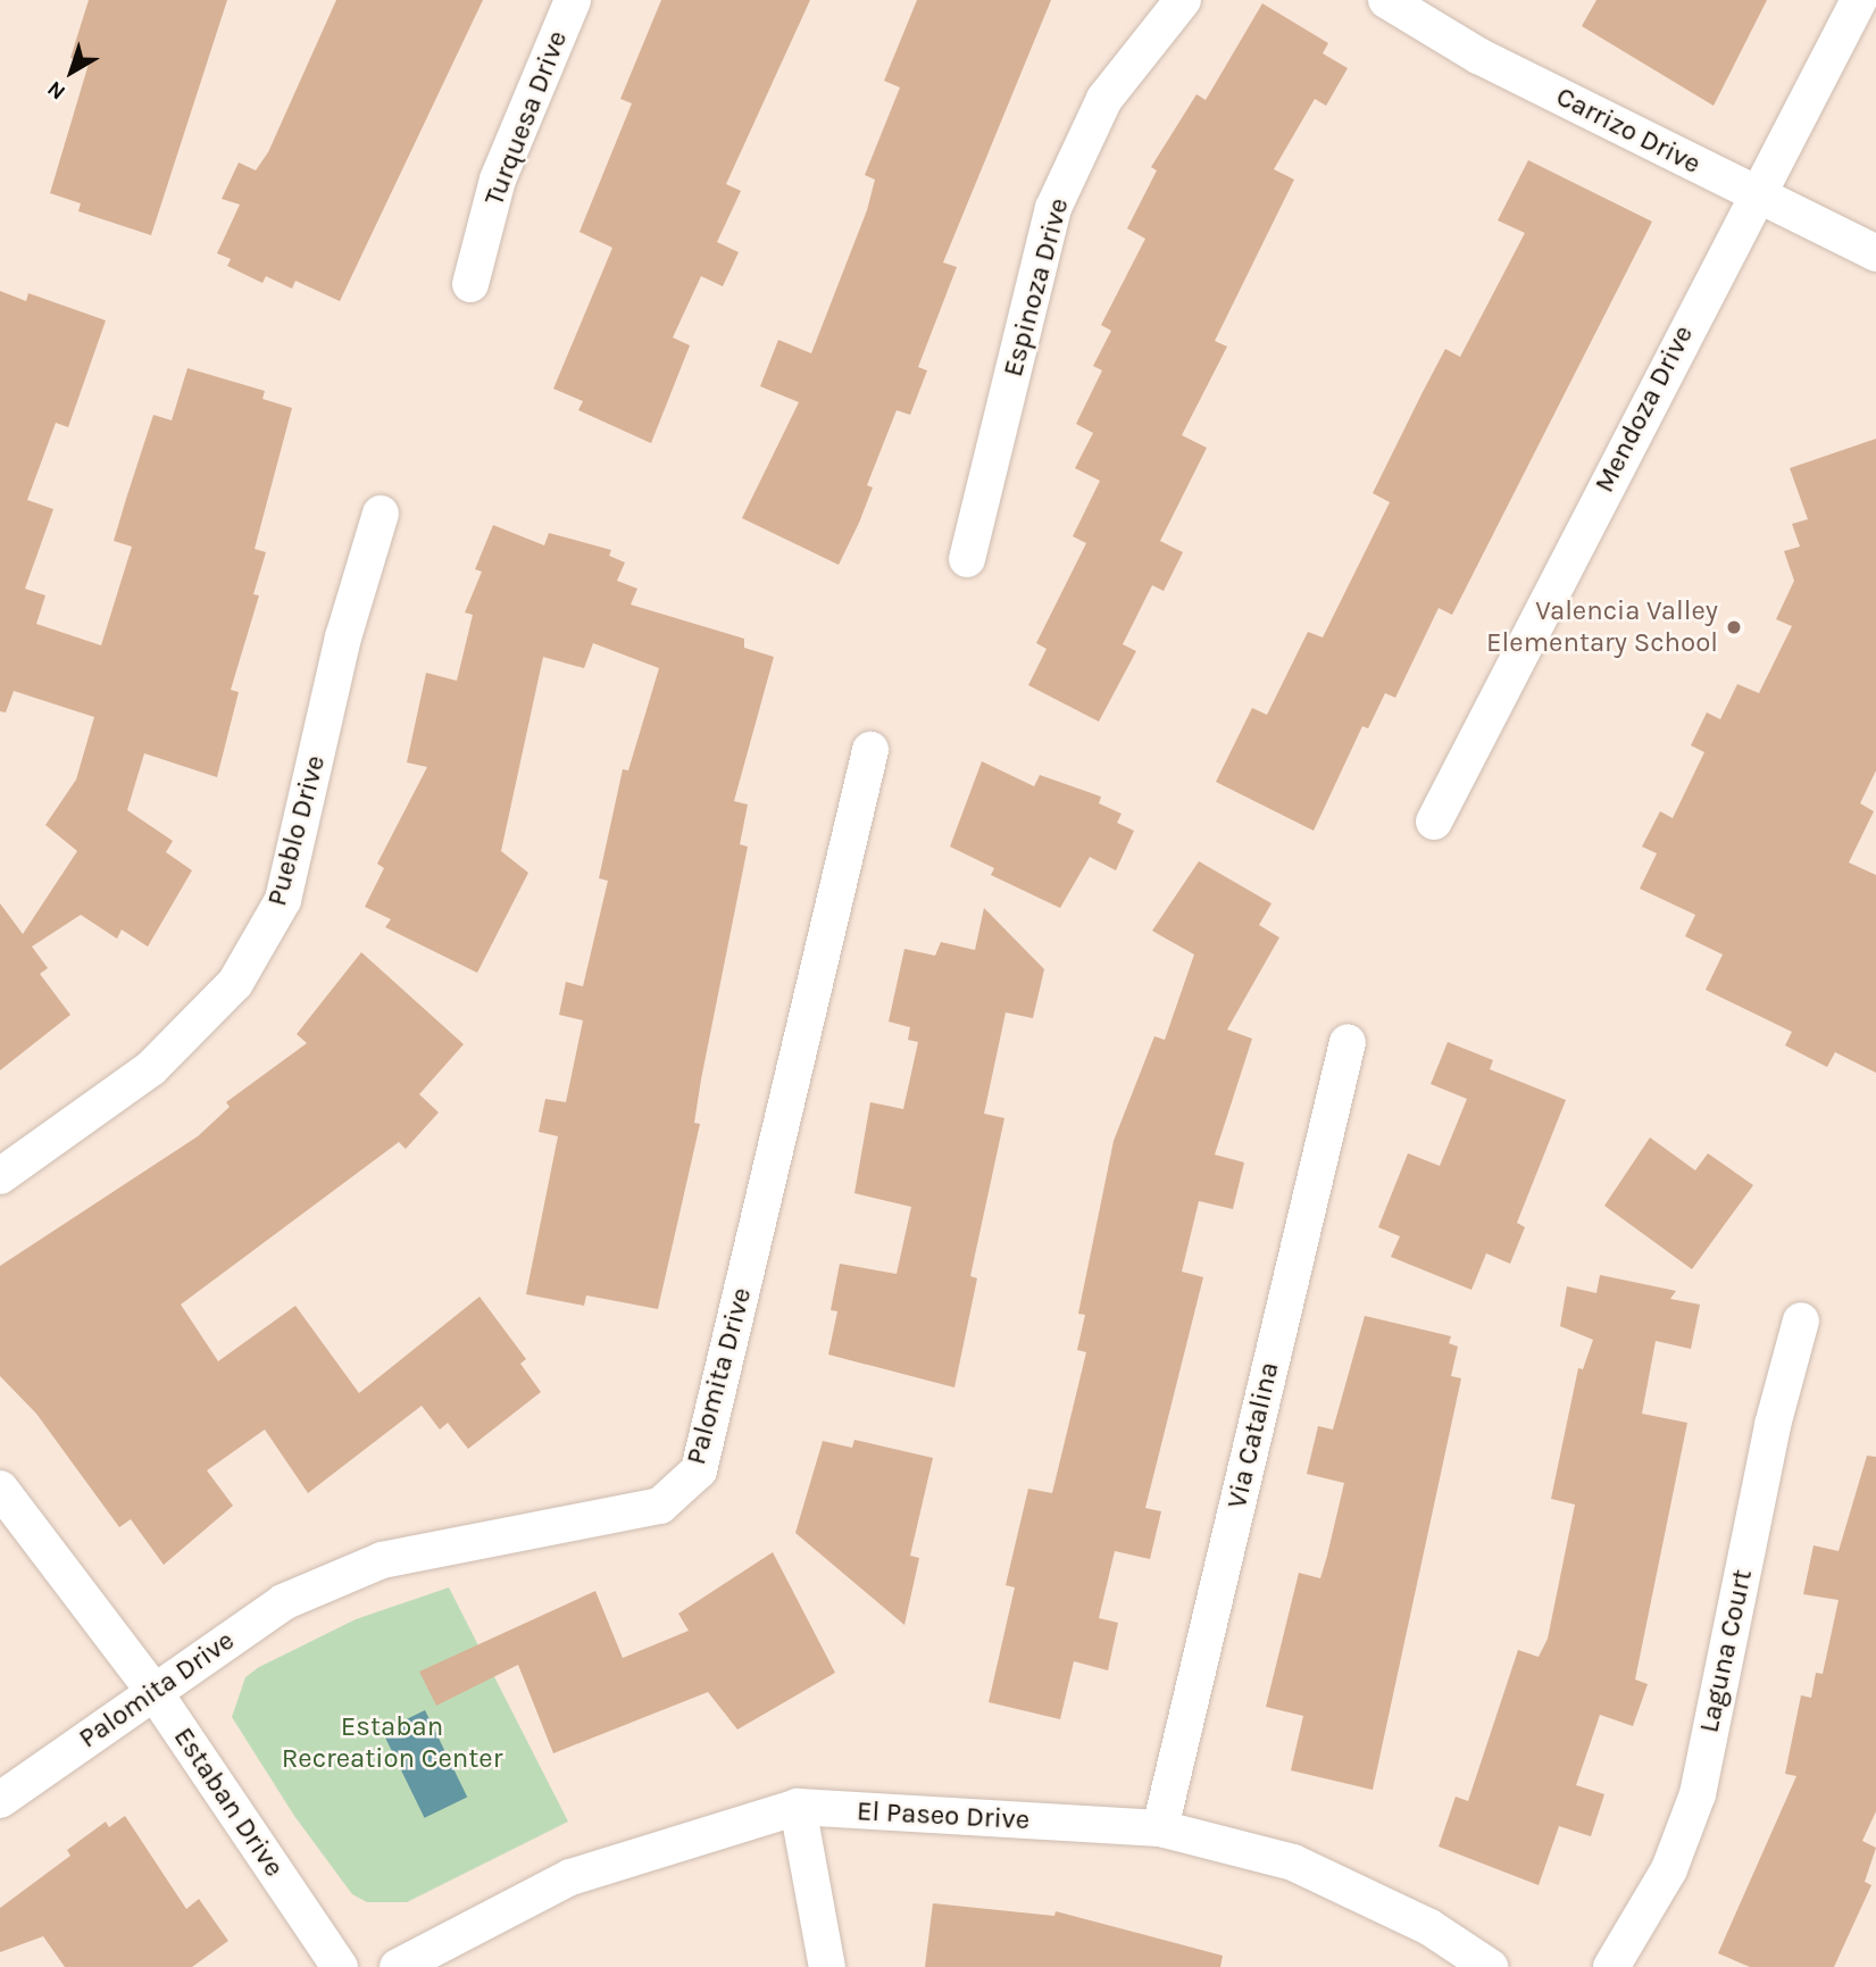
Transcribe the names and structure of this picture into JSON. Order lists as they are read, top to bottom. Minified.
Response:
{"streets":{"street":["Turquesa Drive","Carrizo Drive","Espinoza Drive","Mendoza Drive","Pueblo Drive","Palomita Drive","Via Catalina","Laguna Court","Estaban Drive","El Paseo Drive"]},"crossings":[["Carrizo Drive","Mendoza Drive"],["Palomita Drive","Estaban Drive"],["Via Catalina","El Paseo Drive"]],"parks":["Estaban Recreation Center"],"places":["Valencia Valley Elementary School"],"north":"bottom left"}
